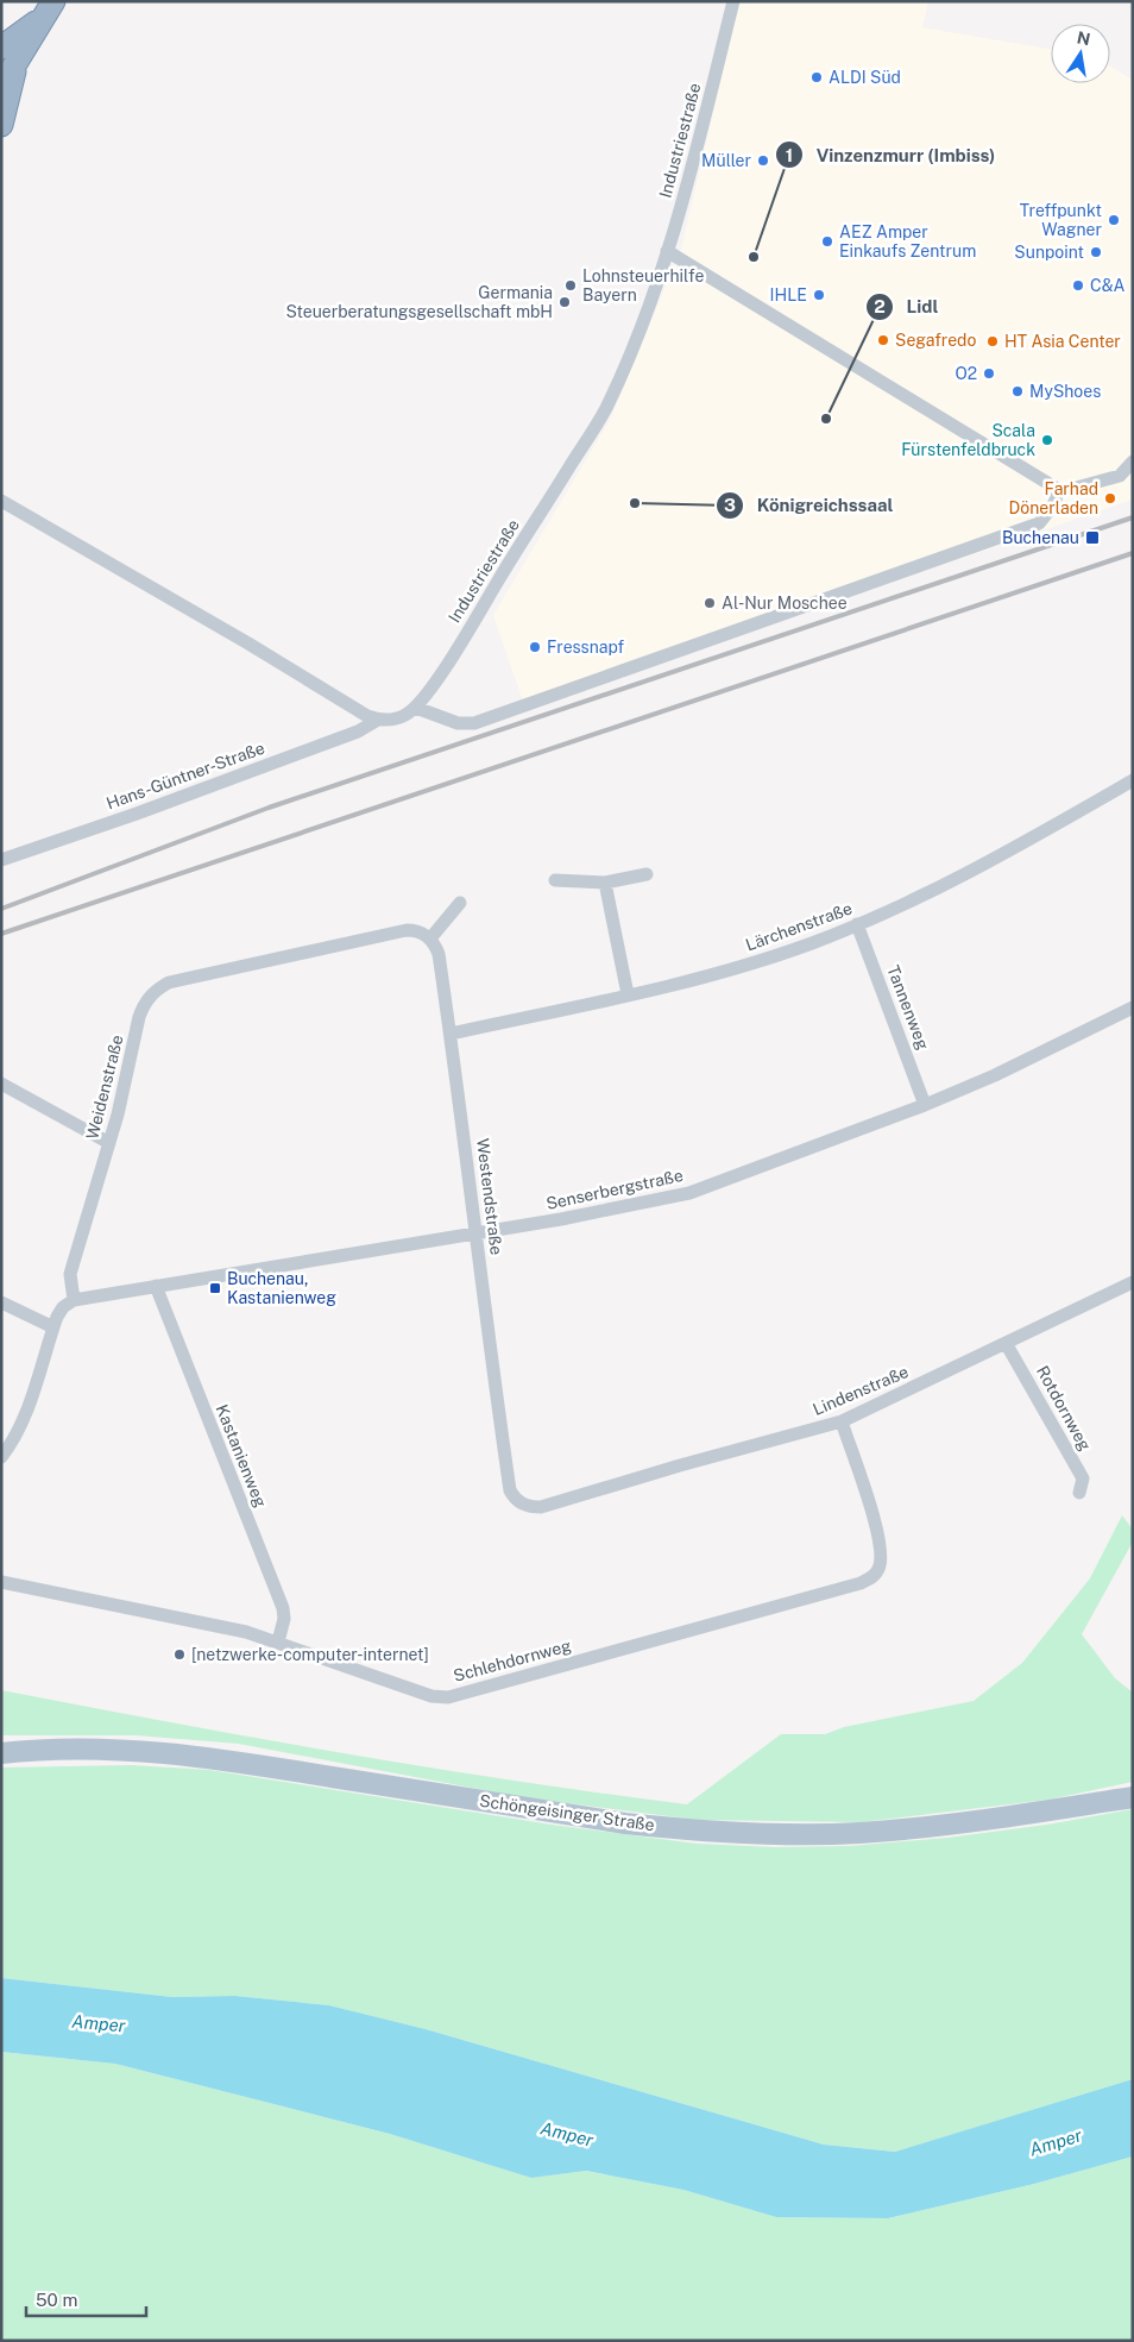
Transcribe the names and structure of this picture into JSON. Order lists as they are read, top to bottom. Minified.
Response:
{"streets":{"main road":["Schöngeisinger Straße"],"street":["Industriestraße","Hans-Güntner-Straße","Lärchenstraße","Tannenweg","Weidenstraße","Senserbergstraße","Westendstraße","Lindenstraße","Rotdornweg","Kastanienweg","Schlehdornweg"]},"crossings":[["Lärchenstraße","Tannenweg"],["Lärchenstraße","Westendstraße"],["Tannenweg","Senserbergstraße"],["Weidenstraße","Senserbergstraße"],["Weidenstraße","Westendstraße"],["Senserbergstraße","Westendstraße"],["Senserbergstraße","Kastanienweg"],["Westendstraße","Lindenstraße"],["Lindenstraße","Rotdornweg"],["Lindenstraße","Schlehdornweg"],["Kastanienweg","Schlehdornweg"]],"water":["Amper"],"places":{"other":["ALDI Süd","Müller","Treffpunkt Wagner","AEZ Amper Einkaufs Zentrum","Sunpoint","Vinzenzmurr (Imbiss)","Lohnsteuerhilfe Bayern","C&A","IHLE","Germania Steuerberatungsgesellschaft mbH","Segafredo","HT Asia Center","O2","MyShoes","Lidl","Scala Fürstenfeldbruck","Farhad Dönerladen","Königreichssaal","Al-Nur Moschee","Fressnapf","[netzwerke-computer-internet]"],"transit":["Buchenau","Buchenau, Kastanienweg"]},"scale_bar":"50 m","north":"top"}
